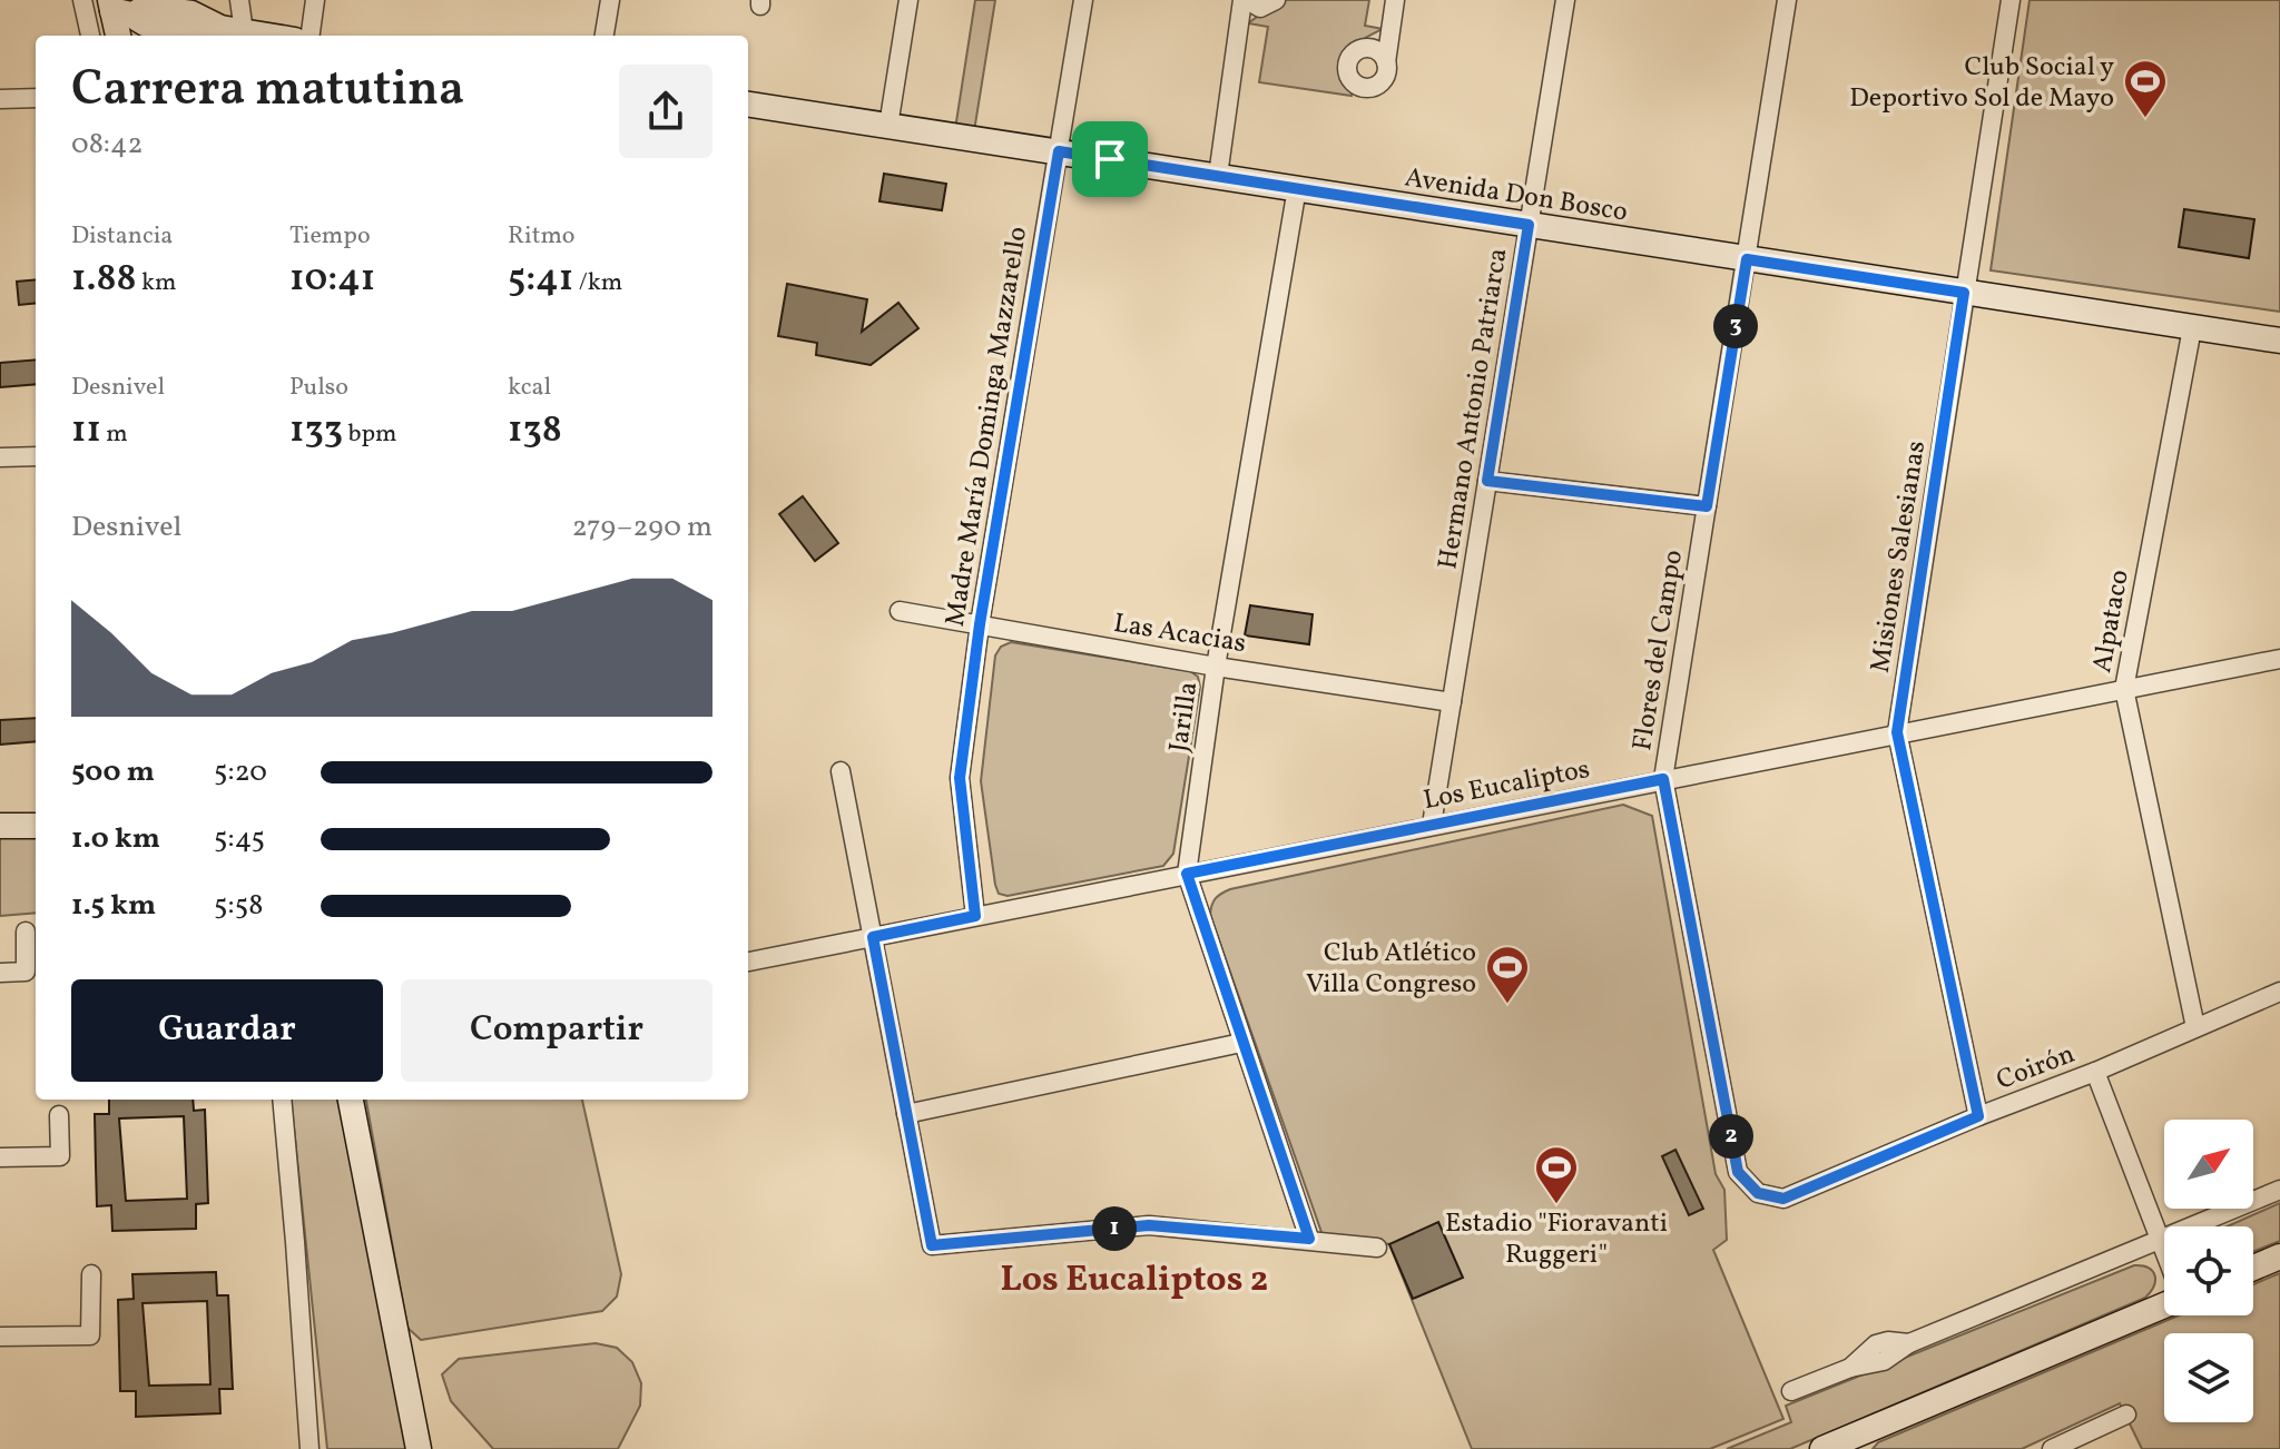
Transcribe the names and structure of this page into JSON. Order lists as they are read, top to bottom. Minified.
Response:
{"streets":{"main road":["Avenida Don Bosco"],"street":["Hermano Antonio Patriarca","Madre María Dominga Mazzarello","Misiones Salesianas","Alpataco","Las Acacias","Flores del Campo","Jarilla","Los Eucaliptos","Coirón"]},"crossings":[["Avenida Don Bosco","Hermano Antonio Patriarca"],["Avenida Don Bosco","Madre María Dominga Mazzarello"],["Avenida Don Bosco","Misiones Salesianas"],["Avenida Don Bosco","Alpataco"],["Avenida Don Bosco","Flores del Campo"],["Avenida Don Bosco","Jarilla"],["Hermano Antonio Patriarca","Las Acacias"],["Hermano Antonio Patriarca","Los Eucaliptos"],["Madre María Dominga Mazzarello","Las Acacias"],["Madre María Dominga Mazzarello","Los Eucaliptos"],["Misiones Salesianas","Los Eucaliptos"],["Misiones Salesianas","Coirón"],["Alpataco","Los Eucaliptos"],["Alpataco","Coirón"],["Las Acacias","Jarilla"],["Flores del Campo","Los Eucaliptos"],["Flores del Campo","Coirón"],["Jarilla","Los Eucaliptos"]],"districts":["Los Eucaliptos 2"],"places":{"sports":["Club Social y Deportivo Sol de Mayo","Club Atlético Villa Congreso","Estadio \"Fioravanti Ruggeri\""]},"north":"top right","page":{"heading":["Carrera matutina","08:42"],"stats":[["Distancia","1.88 km"],["Tiempo","10:41"],["Ritmo","5:41 /km"],["Desnivel","11 m"],["Pulso","133 bpm"],["kcal","138"]],"pins":["3","2","1"],"chart":["Desnivel","279–290 m"],"list":[{"name":"500 m","note":"5:20"},{"name":"1.0 km","note":"5:45"},{"name":"1.5 km","note":"5:58"}],"buttons":["Guardar","Compartir"]}}
